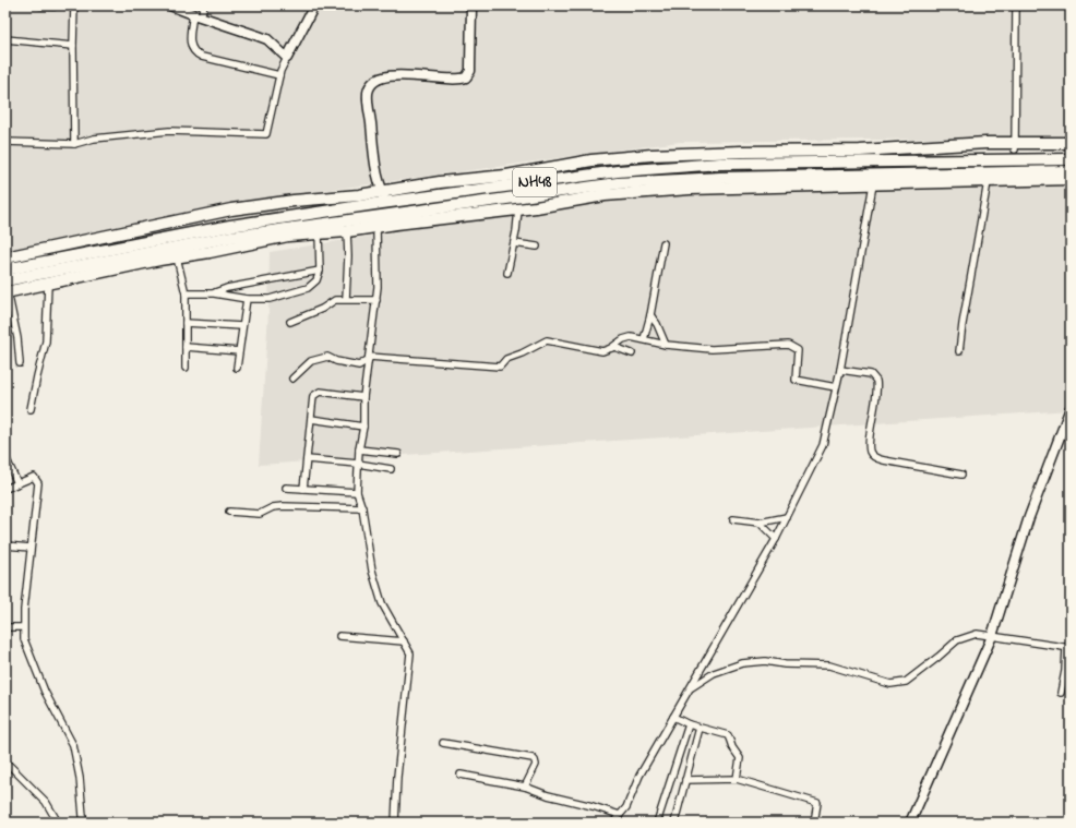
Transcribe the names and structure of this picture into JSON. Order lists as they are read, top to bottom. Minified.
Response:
{"streets":{"highway":["NH48"]}}
